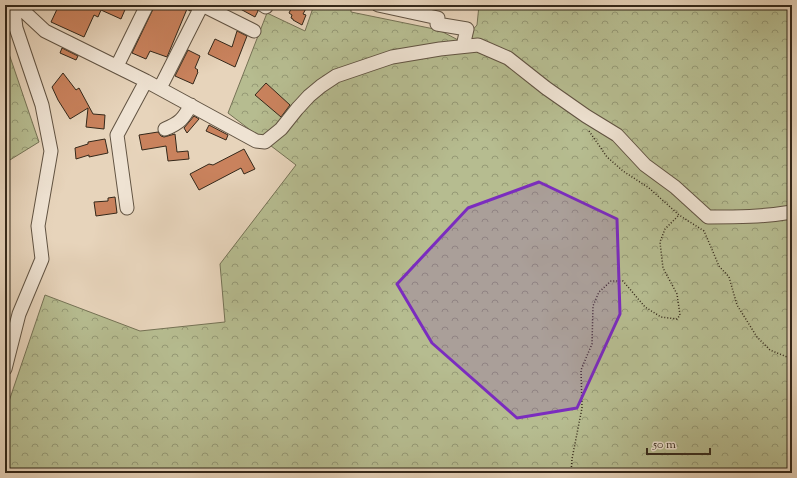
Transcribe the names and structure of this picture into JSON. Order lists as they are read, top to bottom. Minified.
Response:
{"scale_bar":"50 m"}
